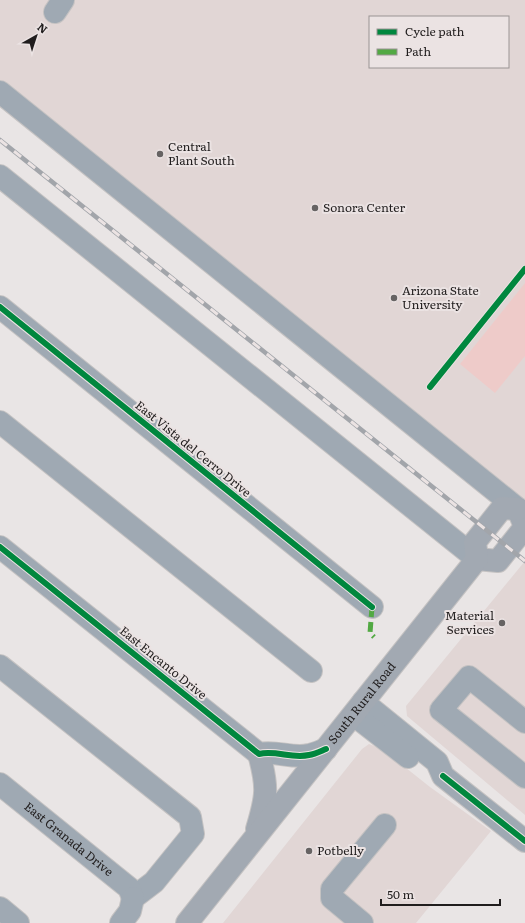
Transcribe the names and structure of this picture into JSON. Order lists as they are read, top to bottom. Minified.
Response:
{"streets":{"main road":["South Rural Road"],"street":["East Vista del Cerro Drive","East Encanto Drive","East Granada Drive"]},"places":["Central Plant South","Sonora Center","Arizona State University","Material Services","Potbelly"],"legend":["Cycle path","Path"],"scale_bar":"50 m","north":"top right"}
